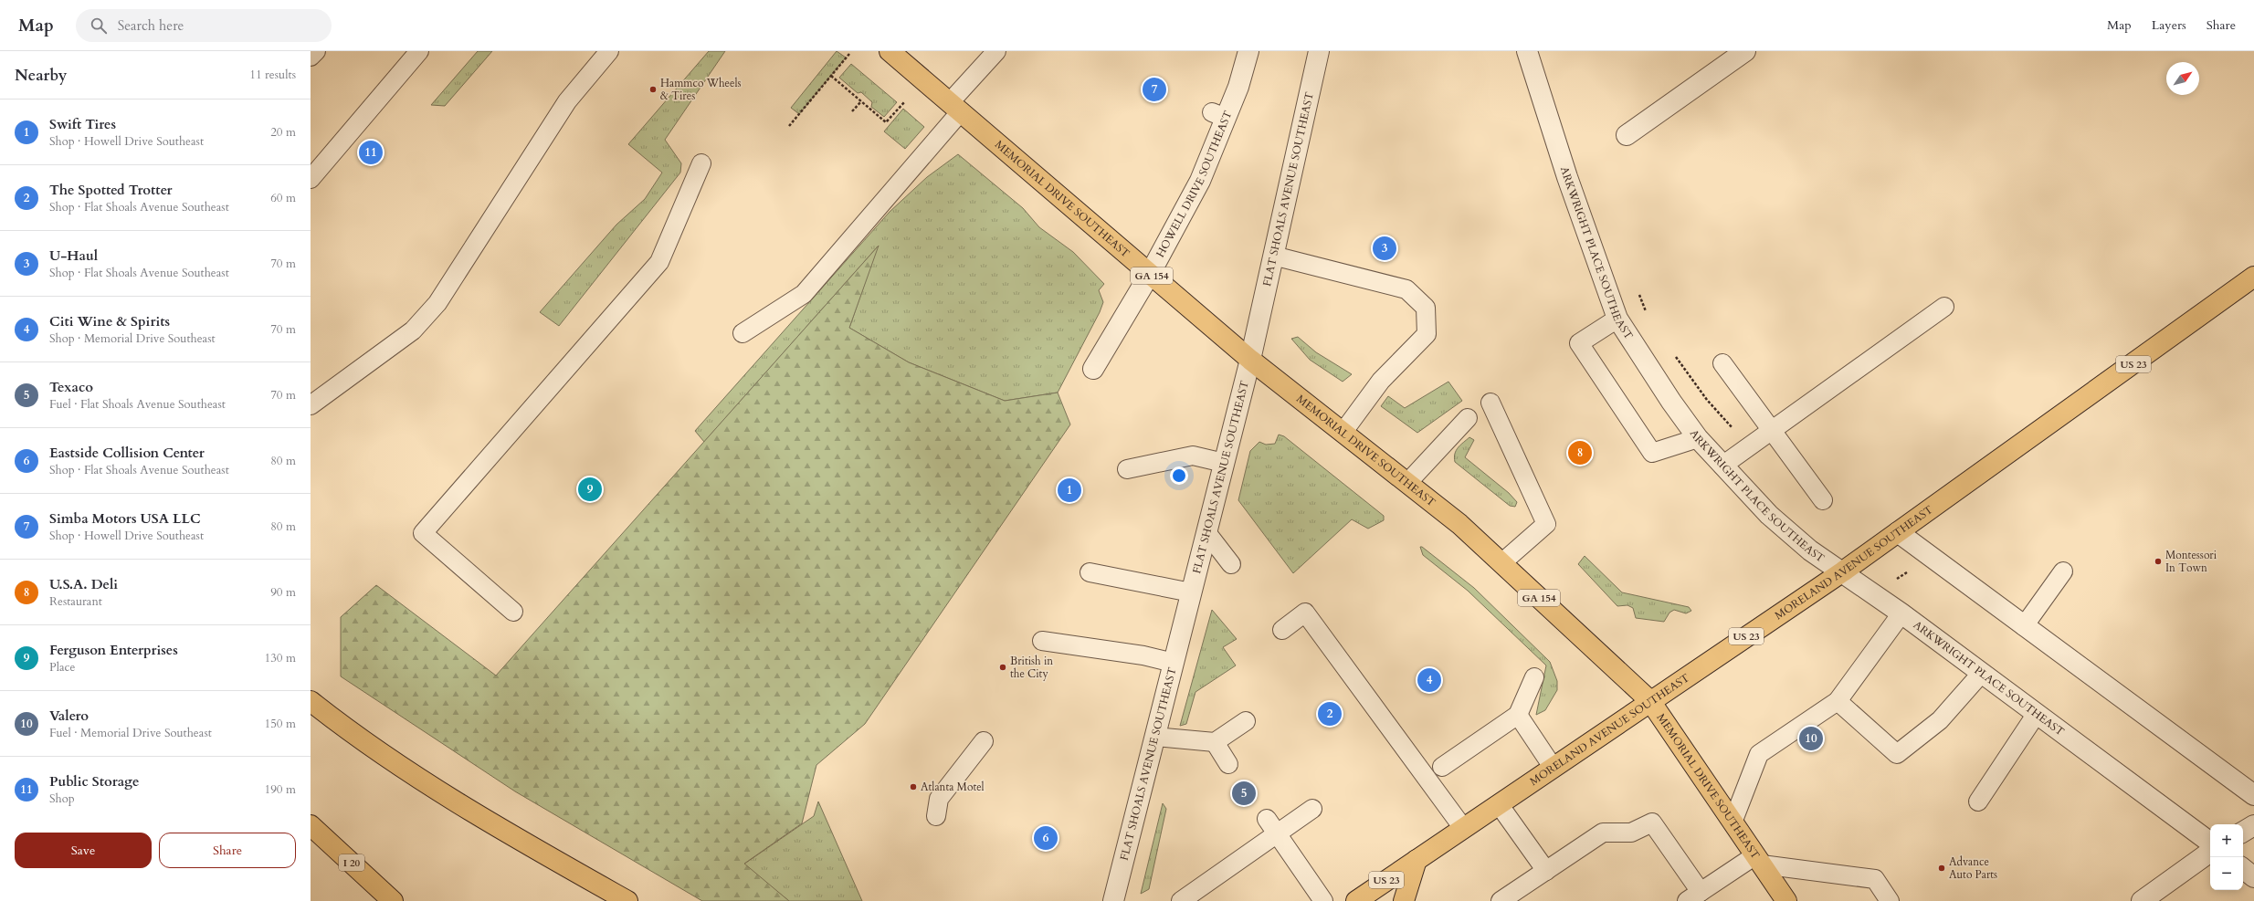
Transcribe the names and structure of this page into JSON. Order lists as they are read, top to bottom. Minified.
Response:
{"streets":{"main road":["MEMORIAL DRIVE SOUTHEAST","GA 154","US 23","MORELAND AVENUE SOUTHEAST","I 20"],"street":["HOWELL DRIVE SOUTHEAST","FLAT SHOALS AVENUE SOUTHEAST","ARKWRIGHT PLACE SOUTHEAST"]},"crossings":[["HOWELL DRIVE SOUTHEAST","MEMORIAL DRIVE SOUTHEAST"],["FLAT SHOALS AVENUE SOUTHEAST","MEMORIAL DRIVE SOUTHEAST"],["MEMORIAL DRIVE SOUTHEAST","MORELAND AVENUE SOUTHEAST"],["ARKWRIGHT PLACE SOUTHEAST","MORELAND AVENUE SOUTHEAST"]],"places":["Hammco Wheels & Tires","Montessori In Town","British in the City","Atlanta Motel","Advance Auto Parts"],"north":"top right","page":{"header":"Map","search":"Search here","nav":["Map","Layers","Share"],"heading":["Nearby","11 results"],"pins":["7","11","3","8","9","1","4","2","10","5","6"],"list":[{"mark":"1","name":"Swift Tires","note":"Shop · Howell Drive Southeast","value":"20 m"},{"mark":"2","name":"The Spotted Trotter","note":"Shop · Flat Shoals Avenue Southeast","value":"60 m"},{"mark":"3","name":"U-Haul","note":"Shop · Flat Shoals Avenue Southeast","value":"70 m"},{"mark":"4","name":"Citi Wine & Spirits","note":"Shop · Memorial Drive Southeast","value":"70 m"},{"mark":"5","name":"Texaco","note":"Fuel · Flat Shoals Avenue Southeast","value":"70 m"},{"mark":"6","name":"Eastside Collision Center","note":"Shop · Flat Shoals Avenue Southeast","value":"80 m"},{"mark":"7","name":"Simba Motors USA LLC","note":"Shop · Howell Drive Southeast","value":"80 m"},{"mark":"8","name":"U.S.A. Deli","note":"Restaurant","value":"90 m"},{"mark":"9","name":"Ferguson Enterprises","note":"Place","value":"130 m"},{"mark":"10","name":"Valero","note":"Fuel · Memorial Drive Southeast","value":"150 m"},{"mark":"11","name":"Public Storage","note":"Shop","value":"190 m"}],"buttons":["Save","Share"],"map_buttons":["+","−"]}}
